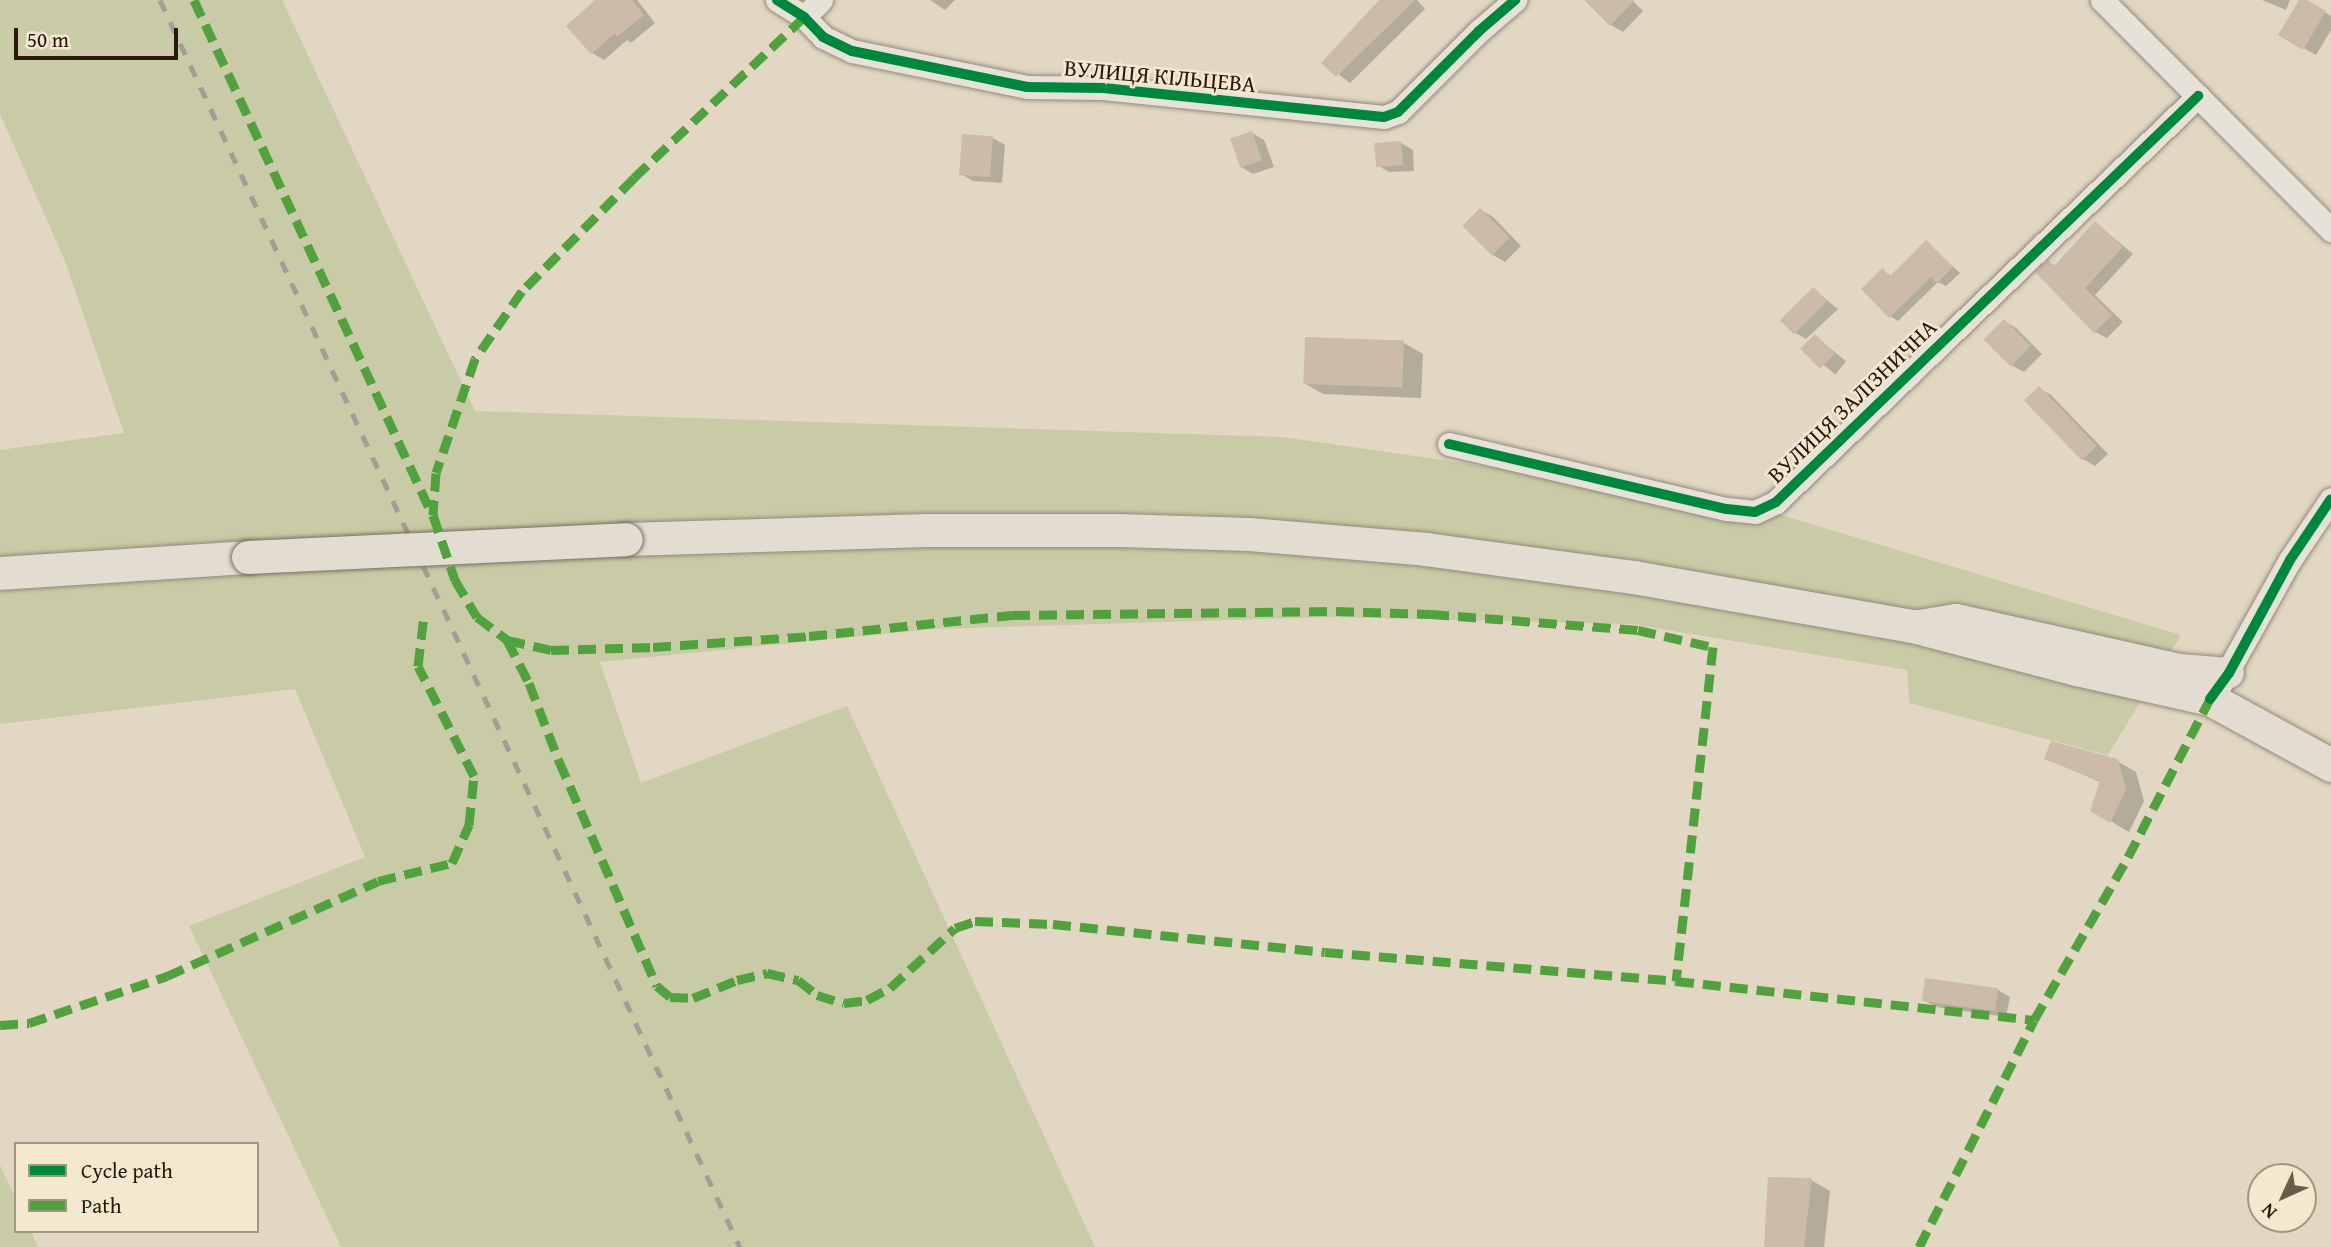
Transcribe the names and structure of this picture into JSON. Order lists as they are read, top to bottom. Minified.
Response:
{"streets":{"street":["ВУЛИЦЯ КІЛЬЦЕВА","ВУЛИЦЯ ЗАЛІЗНИЧНА"]},"legend":["Cycle path","Path"],"scale_bar":"50 m","north":"bottom left"}
